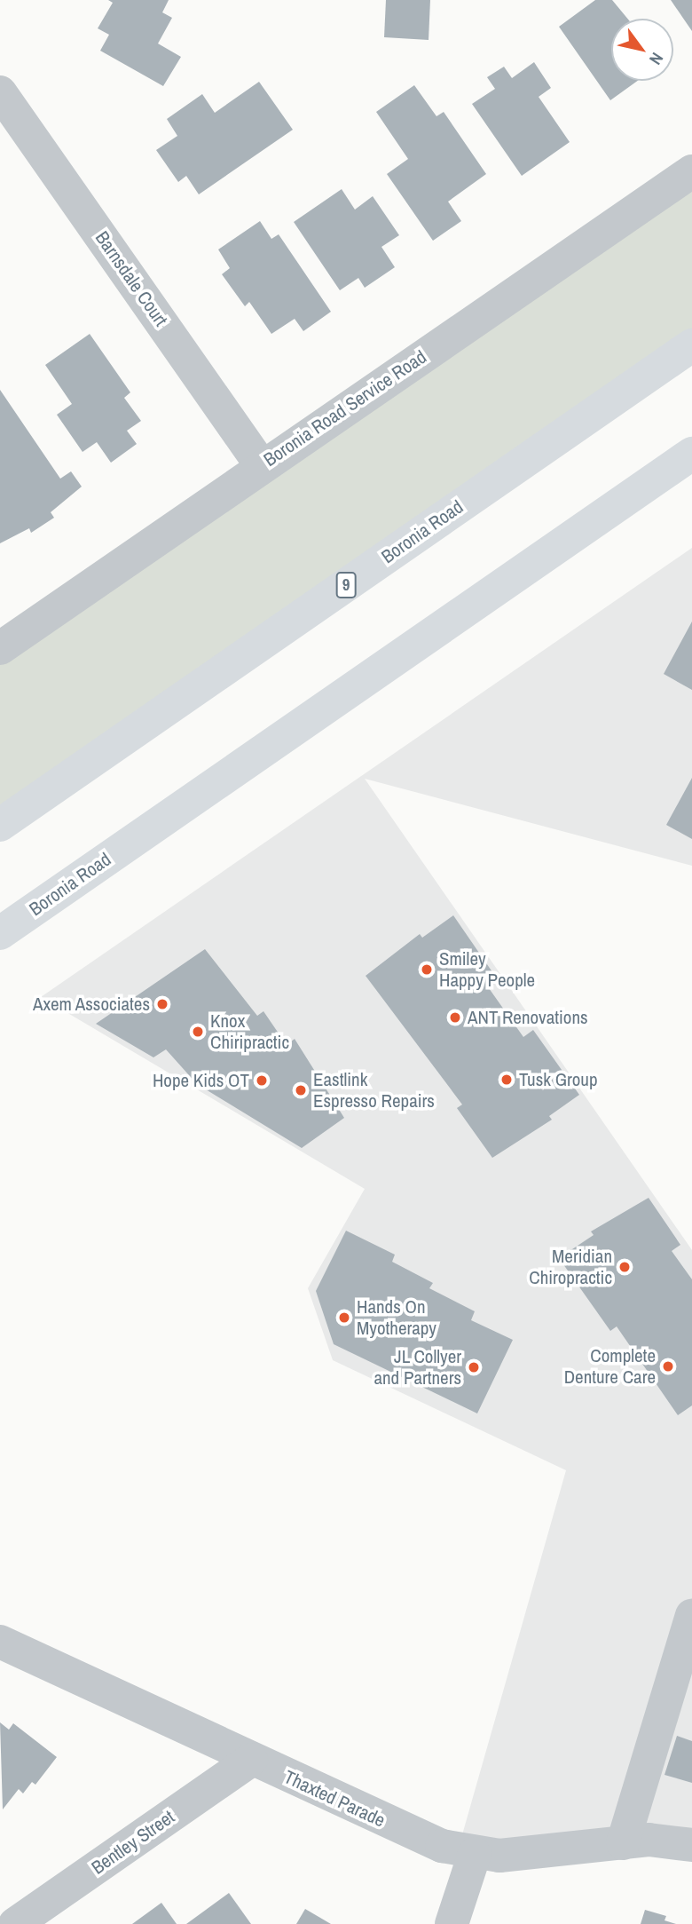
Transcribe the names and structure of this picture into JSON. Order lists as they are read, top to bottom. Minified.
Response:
{"streets":{"main road":["Boronia Road","9"],"street":["Barnsdale Court","Boronia Road Service Road","Thaxted Parade","Bentley Street"]},"crossings":[["Barnsdale Court","Boronia Road Service Road"],["Thaxted Parade","Bentley Street"]],"places":["Smiley Happy People","Axem Associates","ANT Renovations","Knox Chiripractic","Tusk Group","Hope Kids OT","Eastlink Espresso Repairs","Meridian Chiropractic","Hands On Myotherapy","Complete Denture Care","JL Collyer and Partners"],"north":"bottom right"}
